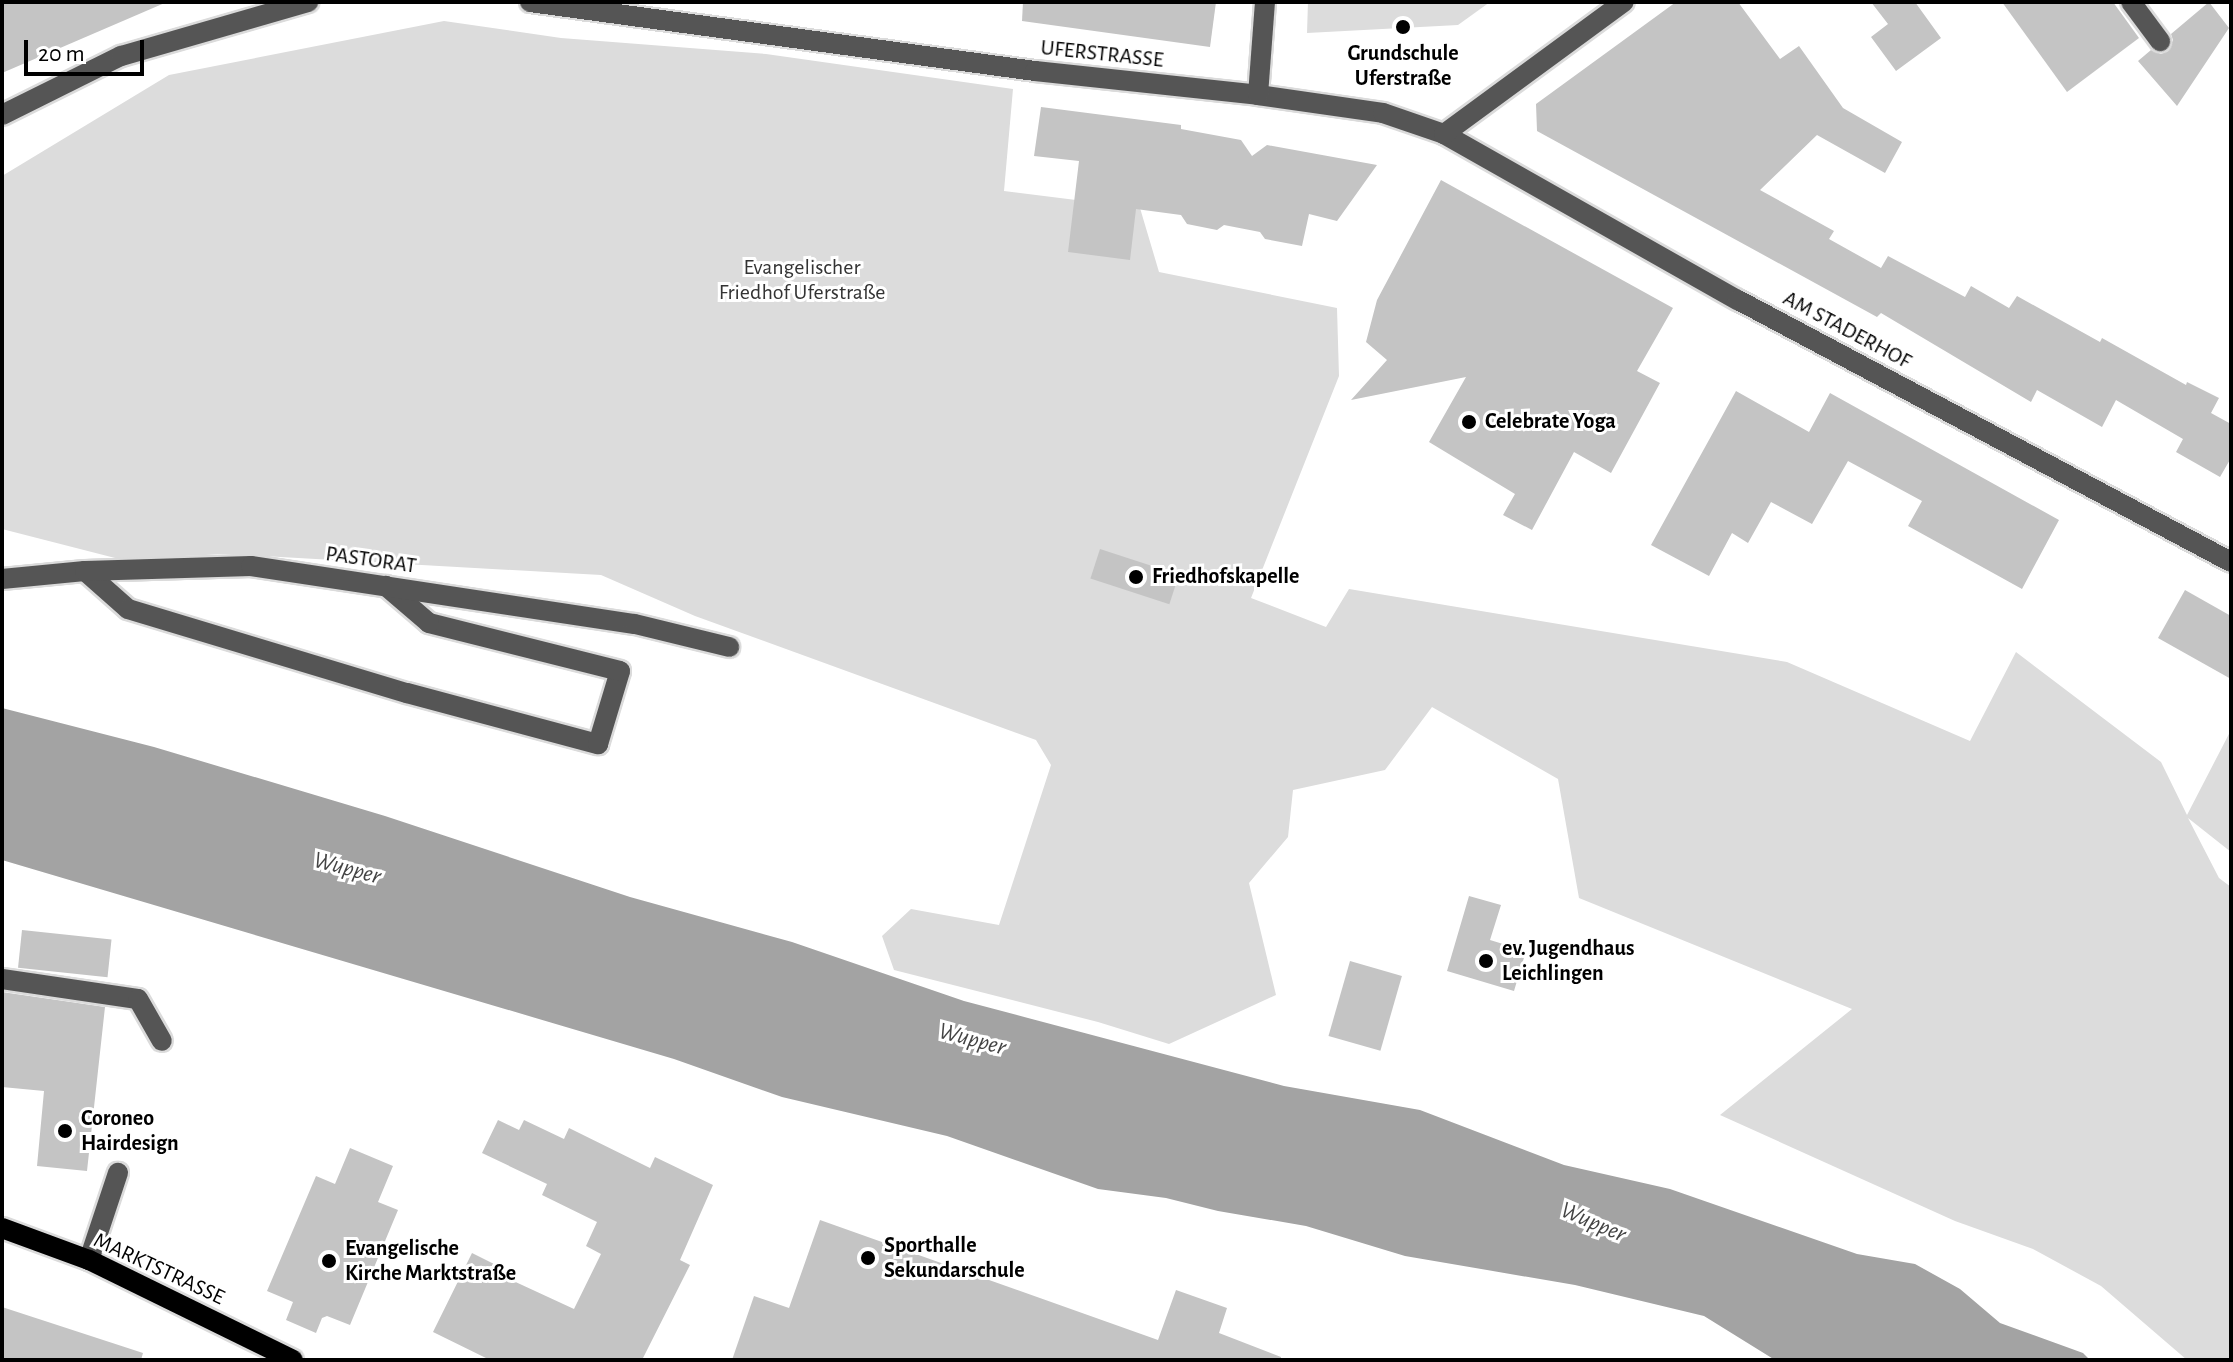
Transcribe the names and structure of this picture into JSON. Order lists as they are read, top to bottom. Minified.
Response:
{"streets":{"main road":["MARKTSTRASSE"],"street":["UFERSTRASSE","AM STADERHOF","PASTORAT"]},"crossings":[["UFERSTRASSE","AM STADERHOF"]],"water":["Wupper"],"parks":["Evangelischer Friedhof Uferstraße"],"places":["Grundschule Uferstraße","Celebrate Yoga","Friedhofskapelle","ev. Jugendhaus Leichlingen","Coroneo Hairdesign","Sporthalle Sekundarschule","Evangelische Kirche Marktstraße"],"scale_bar":"20 m"}
